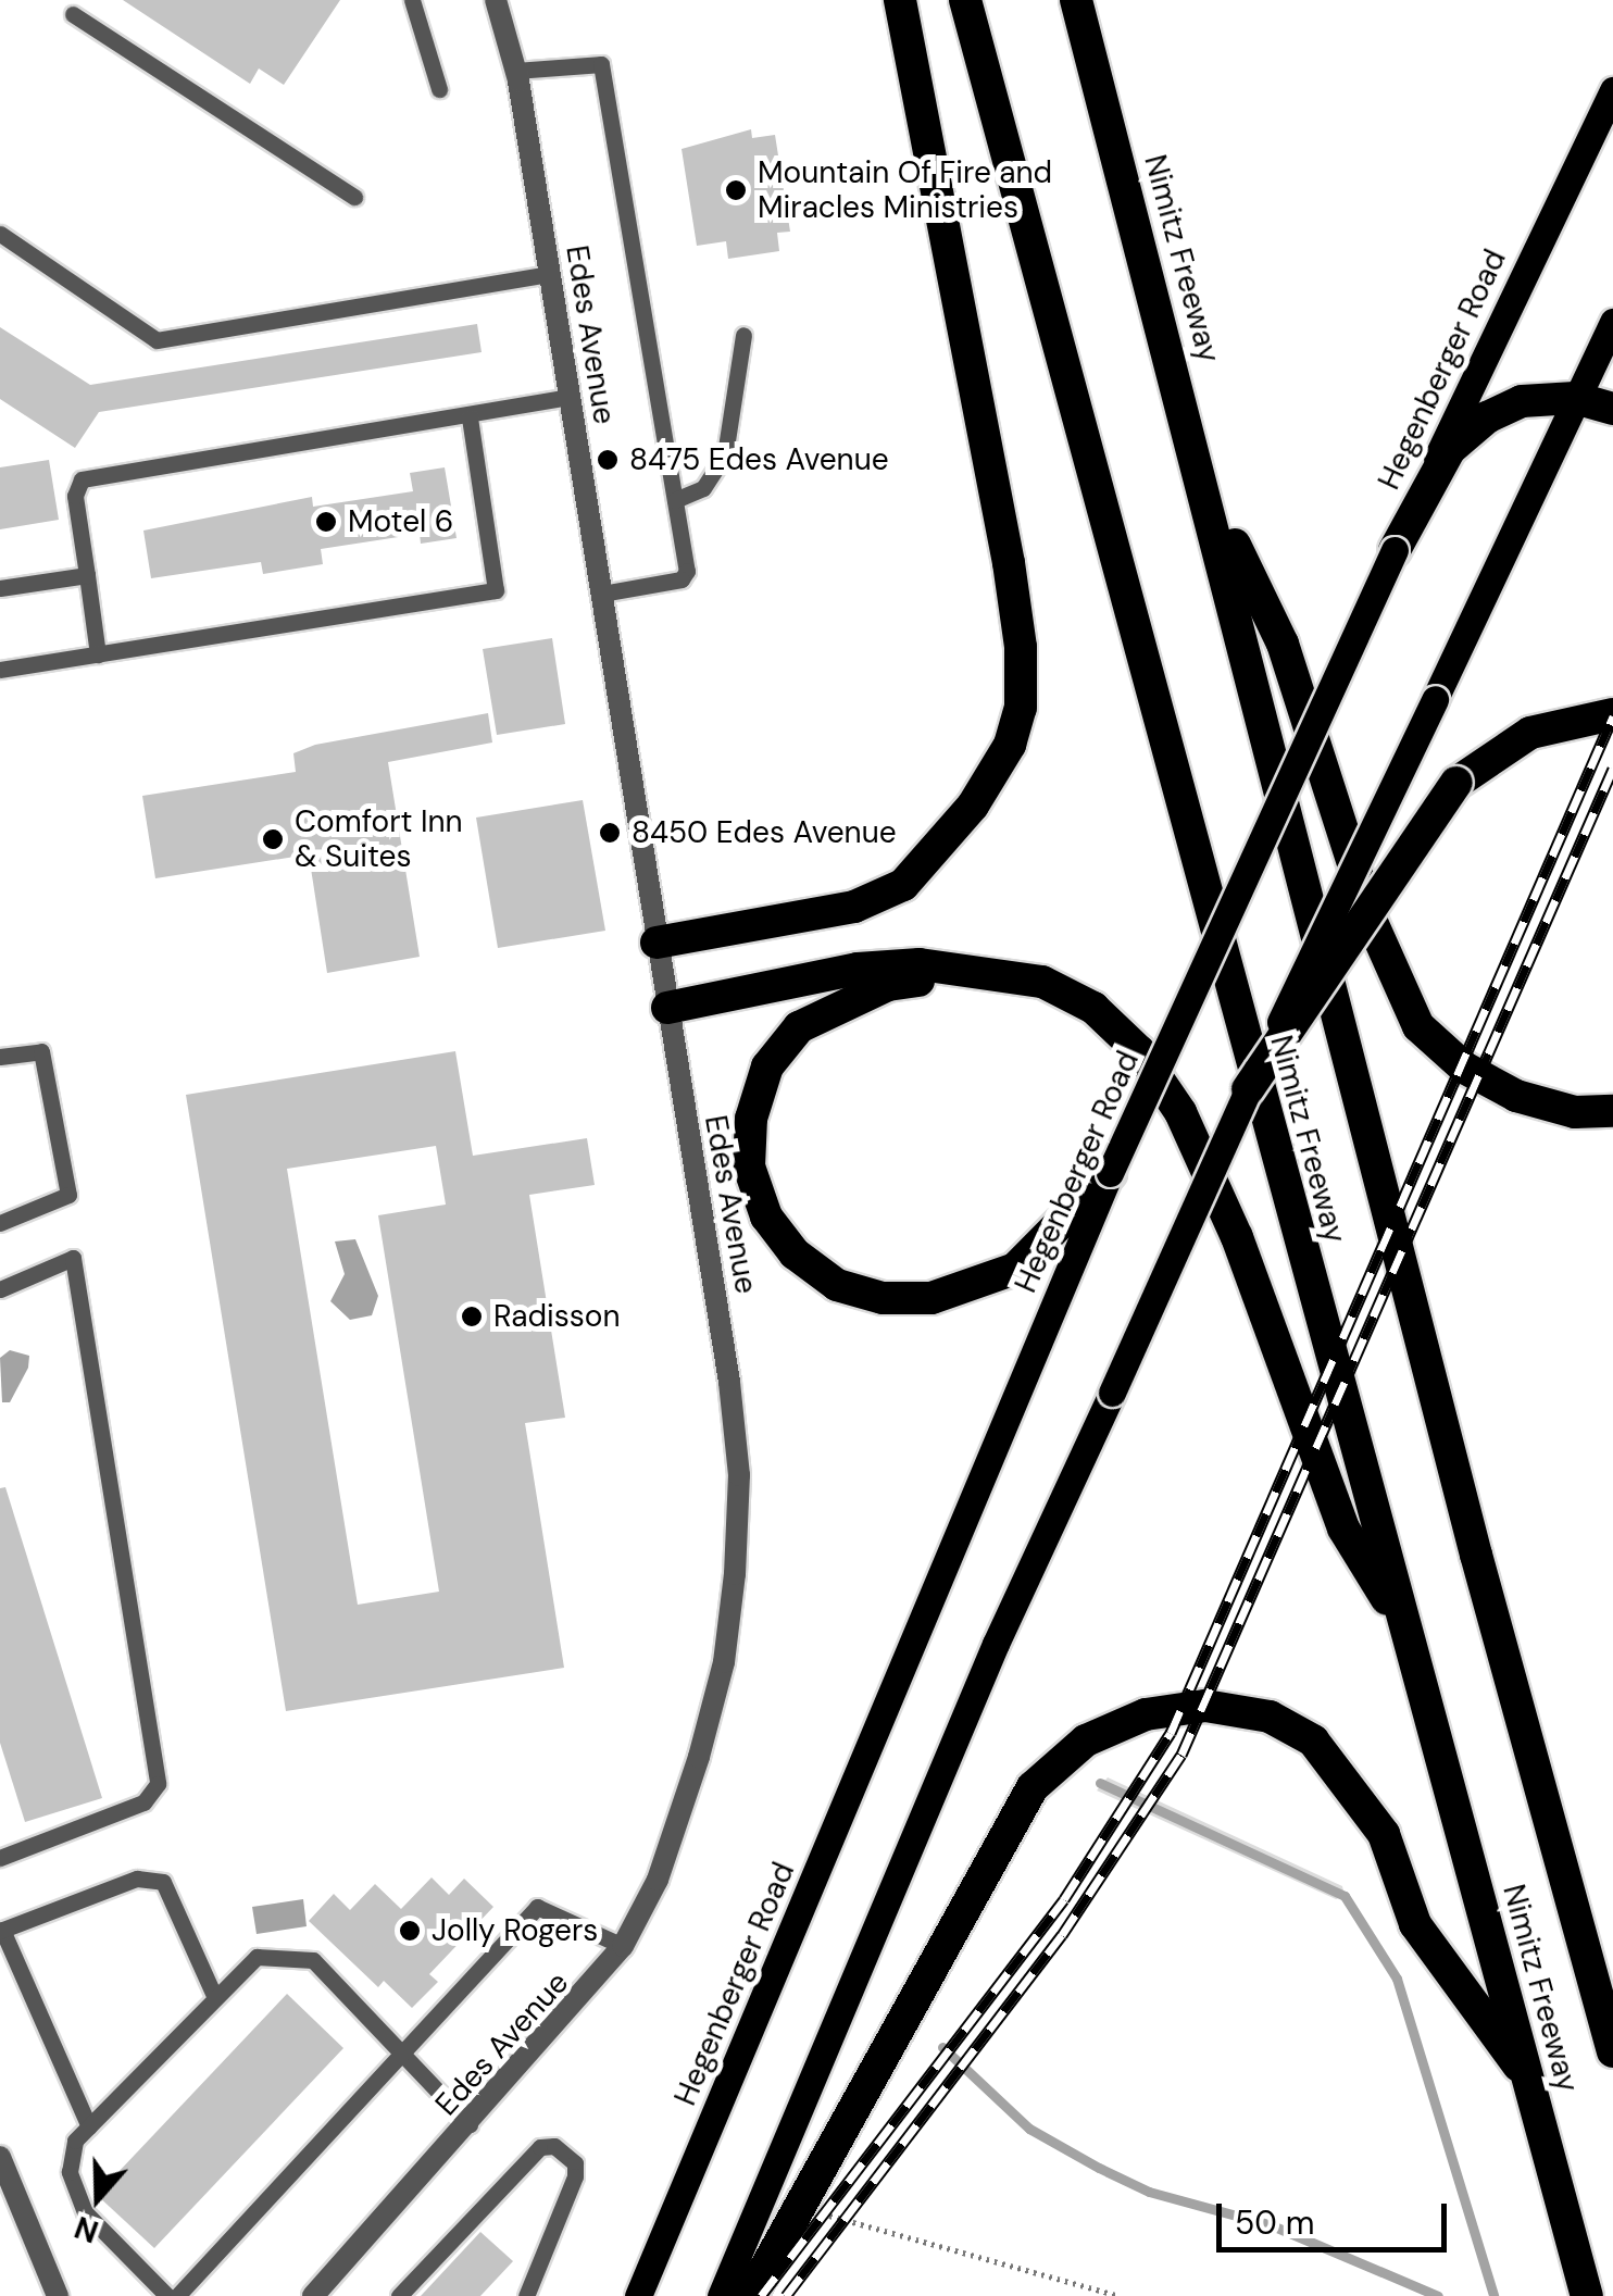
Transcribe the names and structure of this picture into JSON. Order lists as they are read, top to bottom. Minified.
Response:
{"streets":{"highway":["Nimitz Freeway"],"main road":["Hegenberger Road"],"street":["Edes Avenue"]},"places":["Mountain Of Fire and Miracles Ministries","8475 Edes Avenue","Motel 6","8450 Edes Avenue","Comfort Inn & Suites","Radisson","Jolly Rogers"],"scale_bar":"50 m","north":"bottom"}
